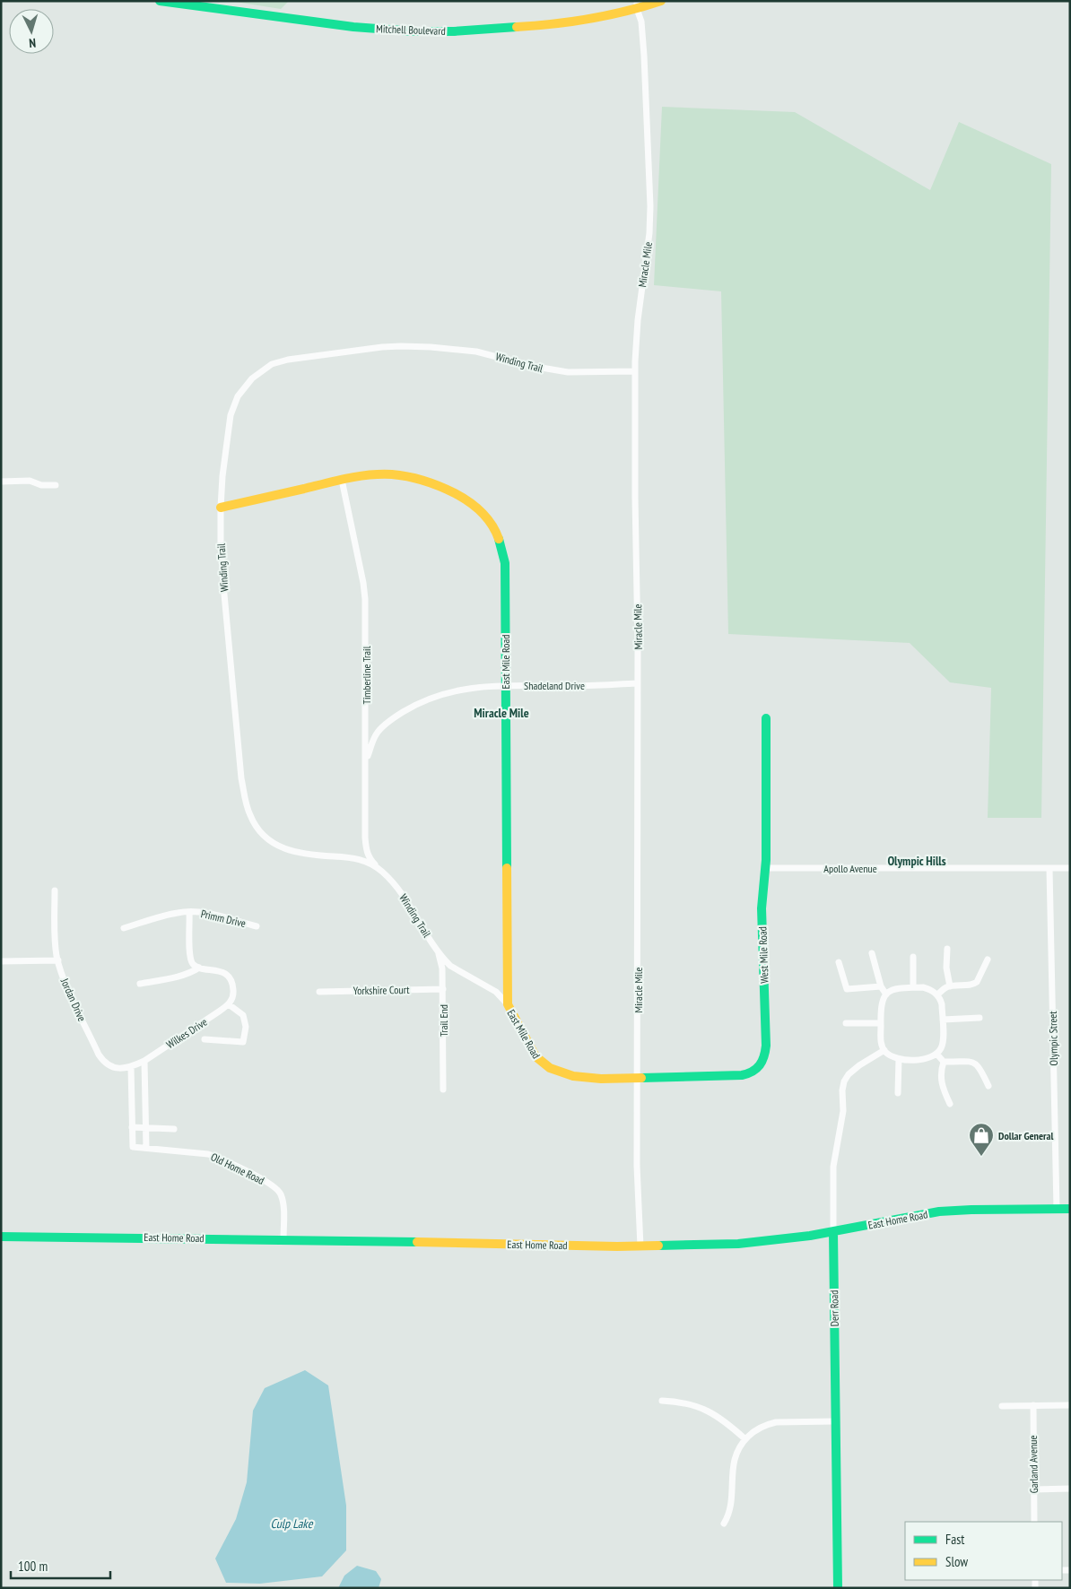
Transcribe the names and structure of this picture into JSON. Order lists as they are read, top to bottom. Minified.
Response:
{"streets":{"street":["Mitchell Boulevard","Miracle Mile","Winding Trail","East Mile Road","Timberline Trail","Shadeland Drive","Apollo Avenue","Primm Drive","West Mile Road","Yorkshire Court","Jordan Drive","Trail End","Wilkes Drive","Olympic Street","Old Home Road","East Home Road","Derr Road","Garland Avenue"]},"crossings":[["Mitchell Boulevard","Miracle Mile"],["Miracle Mile","Winding Trail"],["Miracle Mile","East Mile Road"],["Miracle Mile","Shadeland Drive"],["Miracle Mile","West Mile Road"],["Miracle Mile","East Home Road"],["Winding Trail","East Mile Road"],["Winding Trail","Timberline Trail"],["Winding Trail","Trail End"],["East Mile Road","Timberline Trail"],["East Mile Road","Shadeland Drive"],["East Mile Road","West Mile Road"],["Timberline Trail","Shadeland Drive"],["Apollo Avenue","West Mile Road"],["Apollo Avenue","Olympic Street"],["Yorkshire Court","Trail End"],["Jordan Drive","Old Home Road"],["Olympic Street","East Home Road"],["Old Home Road","East Home Road"],["East Home Road","Derr Road"]],"districts":["Miracle Mile","Olympic Hills"],"water":["Culp Lake"],"places":{"shop":["Dollar General"]},"legend":["Fast","Slow"],"scale_bar":"100 m","north":"bottom"}
